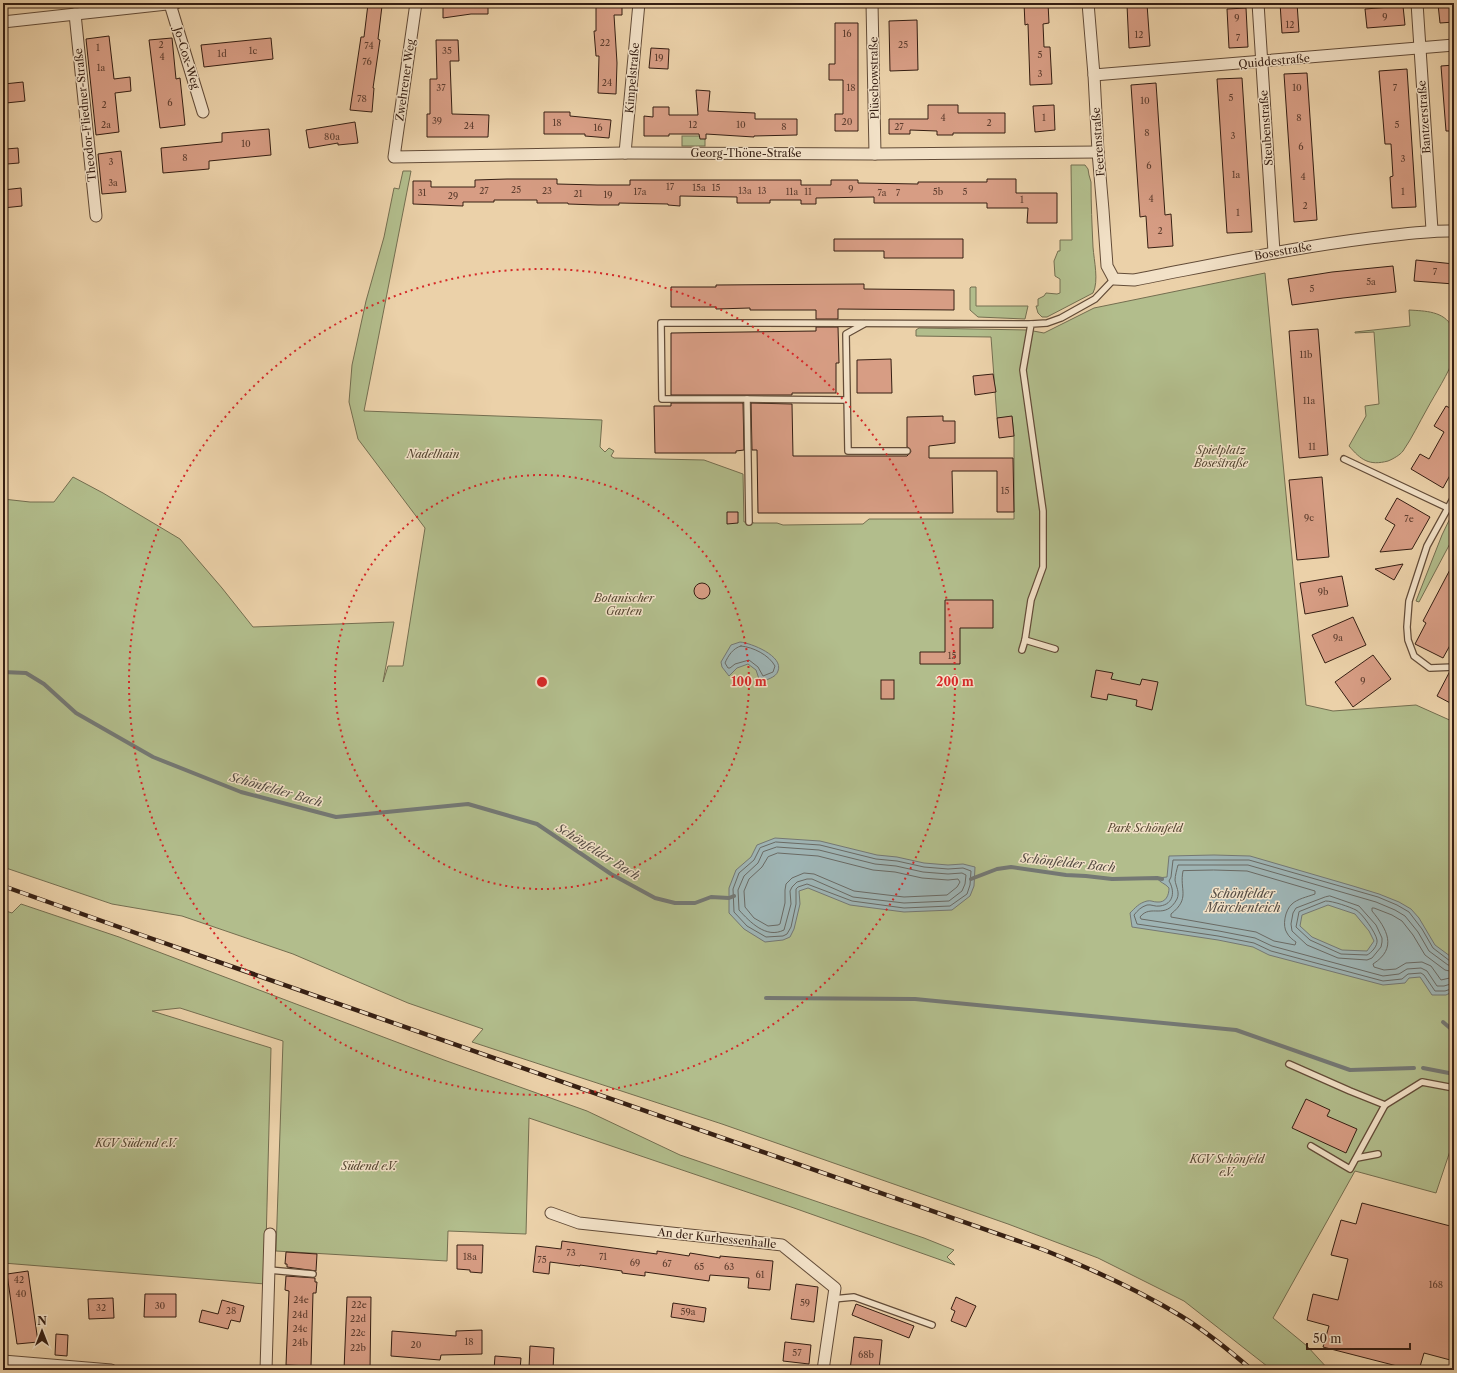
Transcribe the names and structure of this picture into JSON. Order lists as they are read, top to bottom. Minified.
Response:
{"streets":{"street":["Jo-Cox-Weg","Quiddestraße","Kimpelstraße","Plüschowstraße","Zwehrener Weg","Theodor-Fliedner-Straße","Bantzerstraße","Steubenstraße","Feerenstraße","Georg-Thöne-Straße","Bosestraße","An der Kurhessenhalle"]},"crossings":[["Quiddestraße","Bantzerstraße"],["Quiddestraße","Steubenstraße"],["Quiddestraße","Feerenstraße"],["Kimpelstraße","Georg-Thöne-Straße"],["Plüschowstraße","Georg-Thöne-Straße"],["Zwehrener Weg","Georg-Thöne-Straße"],["Bantzerstraße","Bosestraße"],["Steubenstraße","Bosestraße"],["Feerenstraße","Georg-Thöne-Straße"],["Feerenstraße","Bosestraße"]],"water":["Schönfelder Bach","Schönfelder Märchenteich"],"parks":["Spielplatz Bosestraße","Nadelhain","Botanischer Garten","Park Schönfeld","KGV Südend e.V.","KGV Schönfeld e.V.","Südend e.V."],"house_numbers":["9","9","12","16","12","7","22","2","25","74","1","1c","35","1d","5","4","19","76","1a","3","24","37","18","10","7","5","78","10","6","2","4","1","8","39","20","18","2","2a","12","10","5","24","8","27","16","8","3","80a","10","6","8","3","3","6","1a","4","3a","17","15a","15","9","25","27","23","13a","13","17a","11a","11","5b","5","1","31","7a","7","21","19","29","4","1","2","1","2","7","5a","5","11b","11a","11","15","9c","7e","9b","9a","15","9","73","18a","71","75","69","67","65","63","61","42","168","40","24e","59","22e","30","32","28","59a","24d","22d","24c","22c","18","24b","20","22b","57","68b"],"scale_bar":"50 m","north":"top","rings":["100 m","200 m"]}
